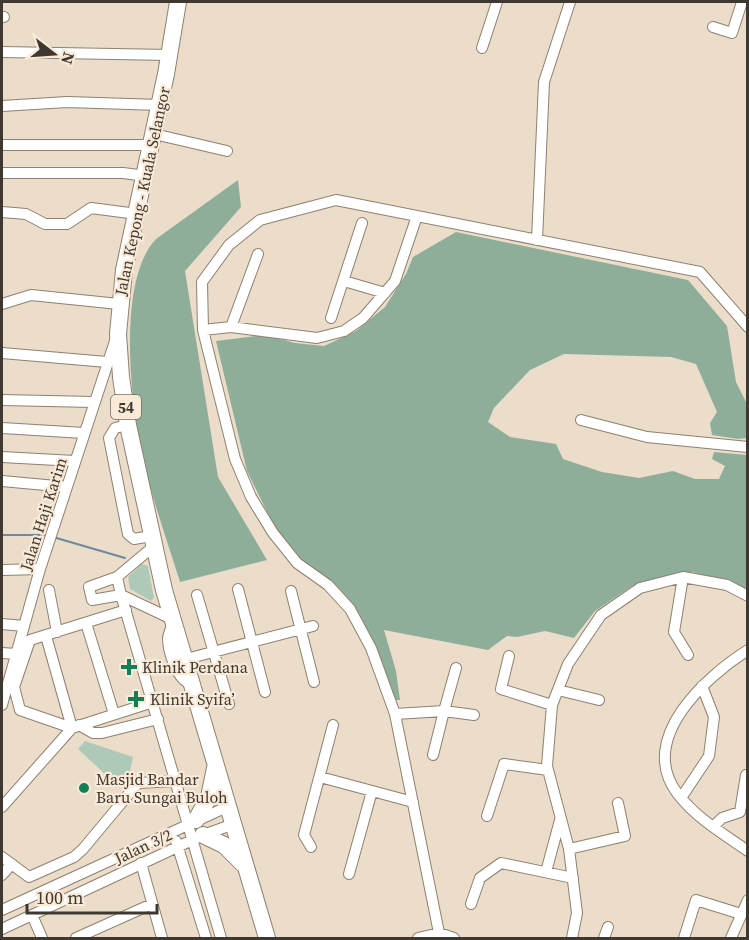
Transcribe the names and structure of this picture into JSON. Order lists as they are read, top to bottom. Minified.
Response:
{"streets":{"highway":["Jalan Kepong - Kuala Selangor","54"],"street":["Jalan Haji Karim","Jalan 3/2"]},"crossings":[["Jalan Kepong - Kuala Selangor","Jalan Haji Karim"],["Jalan Kepong - Kuala Selangor","Jalan 3/2"]],"places":{"health":["Klinik Perdana","Klinik Syifa’"],"other":["Masjid Bandar Baru Sungai Buloh"]},"scale_bar":"100 m","north":"right"}
